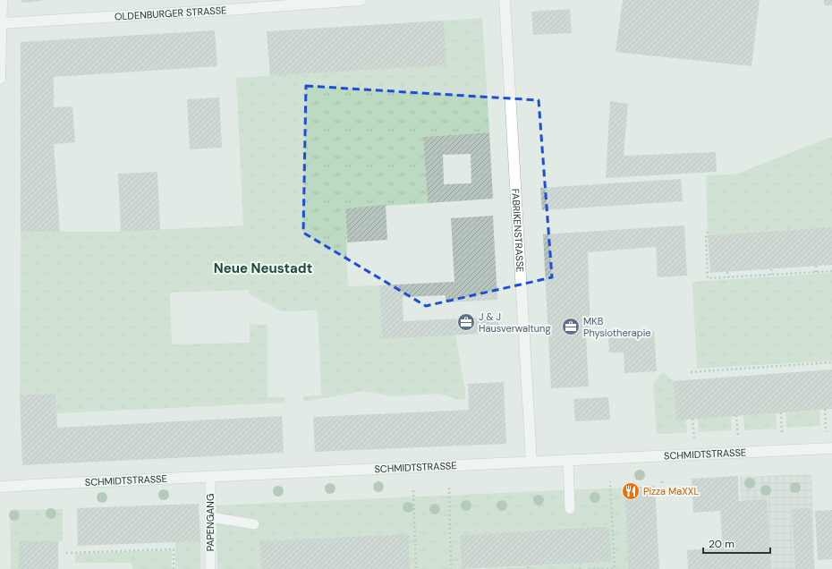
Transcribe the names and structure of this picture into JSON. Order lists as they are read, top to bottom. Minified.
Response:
{"streets":{"street":["OLDENBURGER STRASSE","FABRIKENSTRASSE","SCHMIDTSTRASSE"],"lane":["PAPENGANG"]},"crossings":[["FABRIKENSTRASSE","SCHMIDTSTRASSE"],["SCHMIDTSTRASSE","PAPENGANG"]],"districts":["Neue Neustadt"],"places":{"office":["J & J Hausverwaltung","MKB Physiotherapie"],"restaurant":["Pizza MaXXL"]},"scale_bar":"20 m"}
